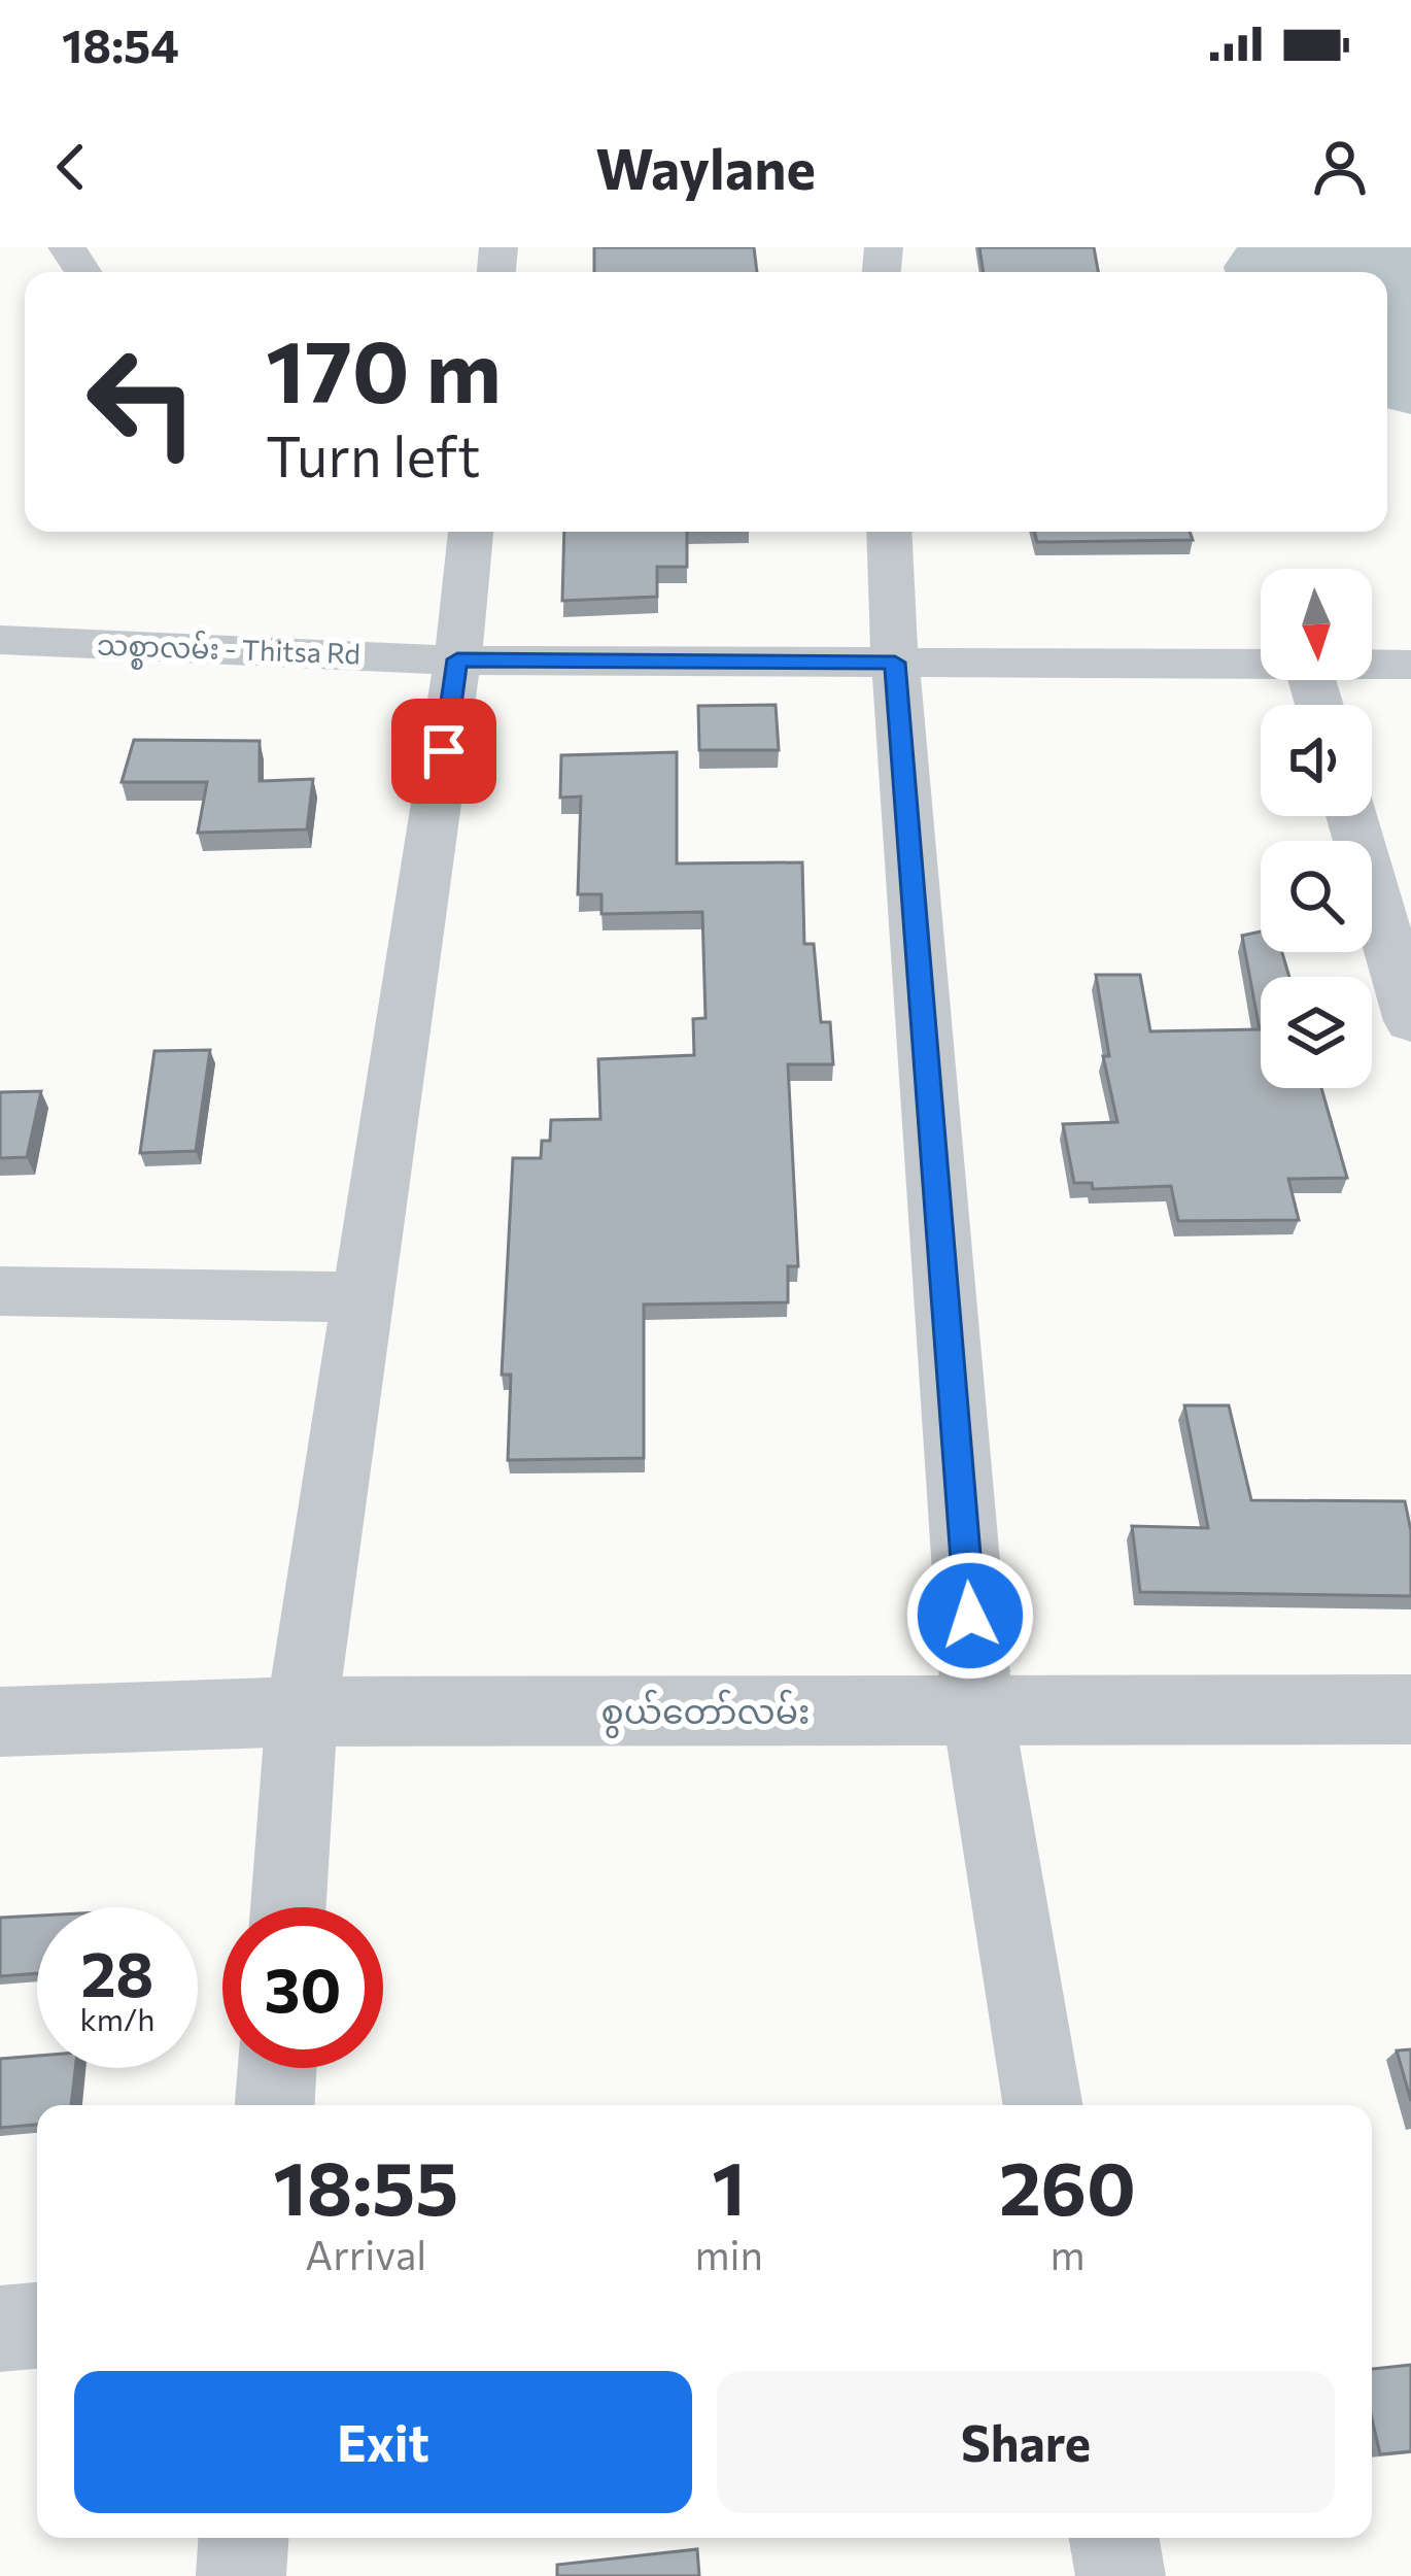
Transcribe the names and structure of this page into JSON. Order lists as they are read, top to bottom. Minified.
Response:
{"streets":{"street":["သစ္စာလမ်း - Thitsa Rd","စွယ်တော်လမ်း"]},"north":"bottom","page":{"status":"18:54","header":"Waylane","turn":["170 m","Turn left"],"speed":"28 km/h","limit":"30","eta":["18:55","Arrival","1","min","260","m"],"buttons":["Exit","Share"]}}
